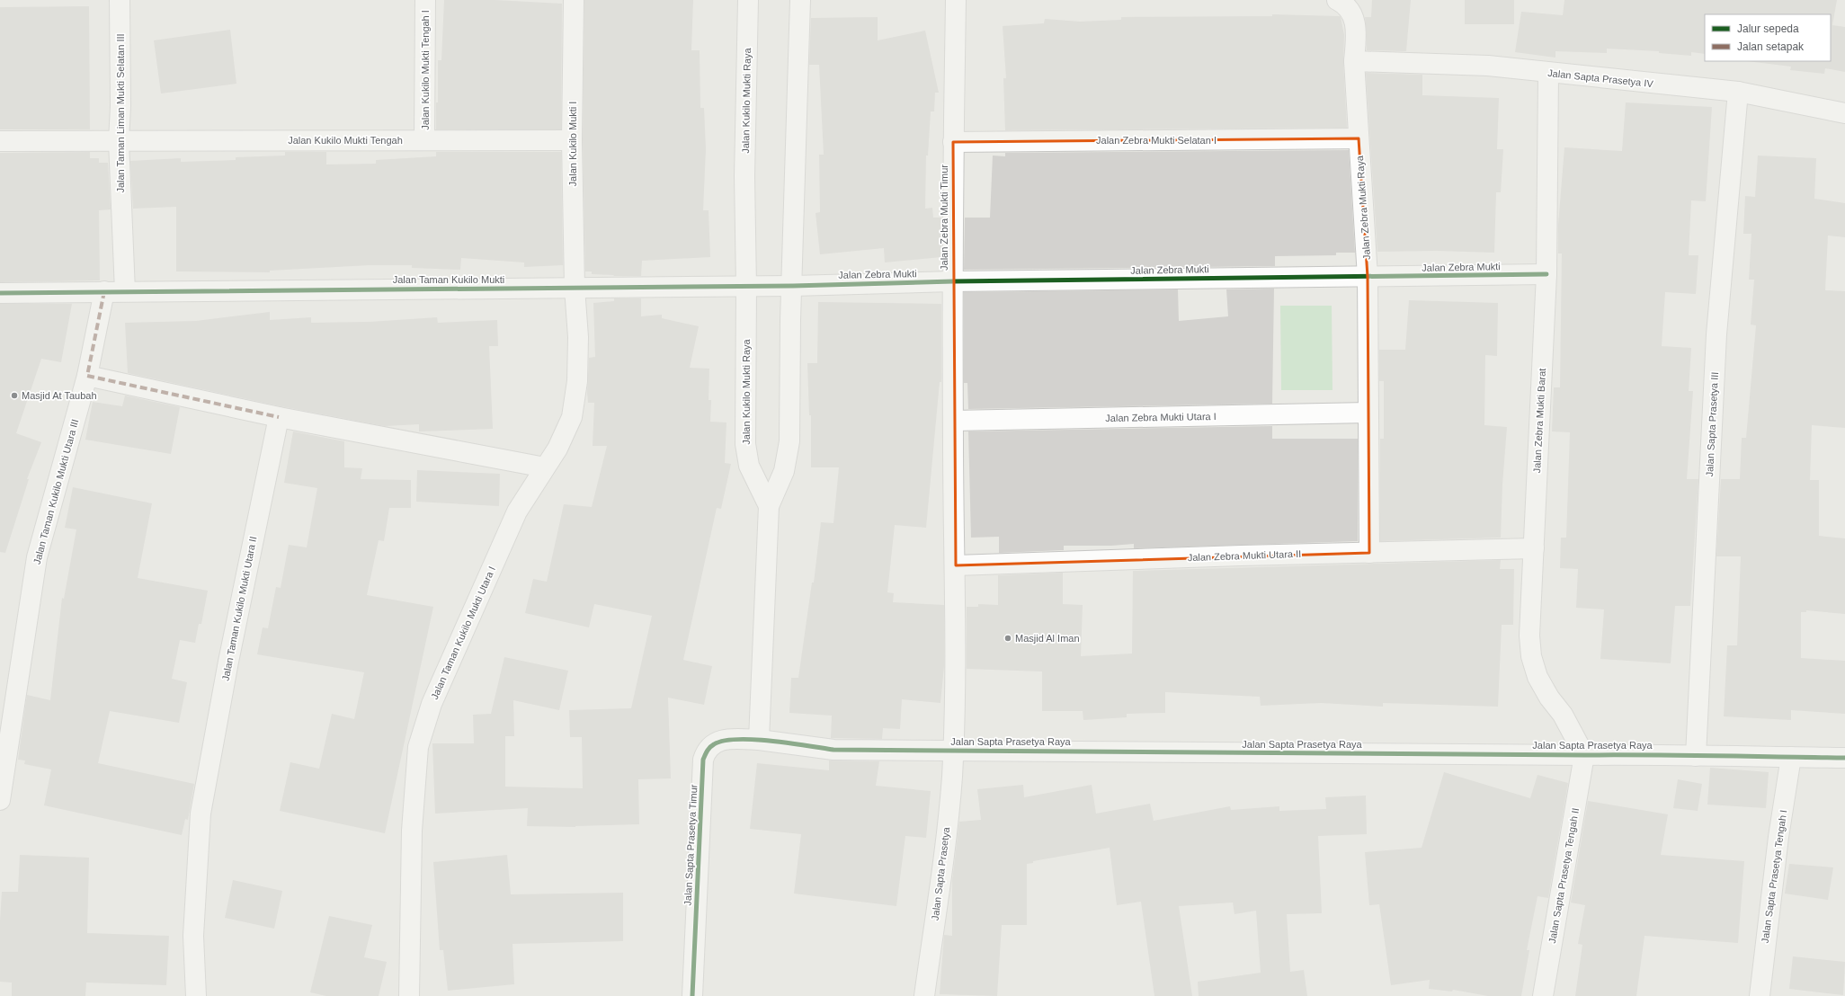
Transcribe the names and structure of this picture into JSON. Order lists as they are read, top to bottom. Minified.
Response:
{"streets":{"street":["Jalan Kukilo Mukti Tengah I","Jalan Sapta Prasetya IV","Jalan Kukilo Mukti Raya","Jalan Taman Liman Mukti Selatan III","Jalan Kukilo Mukti Tengah","Jalan Zebra Mukti Selatan I","Jalan Kukilo Mukti I","Jalan Zebra Mukti Raya","Jalan Zebra Mukti Timur","Jalan Zebra Mukti","Jalan Taman Kukilo Mukti","Jalan Zebra Mukti Utara I","Jalan Zebra Mukti Barat","Jalan Sapta Prasetya III","Jalan Taman Kukilo Mukti Utara III","Jalan Zebra Mukti Utara II","Jalan Taman Kukilo Mukti Utara II","Jalan Taman Kukilo Mukti Utara I","Jalan Sapta Prasetya Raya","Jalan Sapta Prasetya Timur","Jalan Sapta Prasetya","Jalan Sapta Prasetya Tengah II","Jalan Sapta Prasetya Tengah I"]},"crossings":[["Jalan Kukilo Mukti Tengah I","Jalan Kukilo Mukti Tengah"],["Jalan Sapta Prasetya IV","Jalan Zebra Mukti Raya"],["Jalan Sapta Prasetya IV","Jalan Zebra Mukti Barat"],["Jalan Sapta Prasetya IV","Jalan Sapta Prasetya III"],["Jalan Kukilo Mukti Raya","Jalan Taman Kukilo Mukti"],["Jalan Taman Liman Mukti Selatan III","Jalan Kukilo Mukti Tengah"],["Jalan Taman Liman Mukti Selatan III","Jalan Taman Kukilo Mukti"],["Jalan Kukilo Mukti Tengah","Jalan Kukilo Mukti I"],["Jalan Zebra Mukti Selatan I","Jalan Zebra Mukti Raya"],["Jalan Zebra Mukti Selatan I","Jalan Zebra Mukti Timur"],["Jalan Kukilo Mukti I","Jalan Taman Kukilo Mukti"],["Jalan Kukilo Mukti I","Jalan Taman Kukilo Mukti Utara I"],["Jalan Zebra Mukti Raya","Jalan Zebra Mukti"],["Jalan Zebra Mukti Raya","Jalan Zebra Mukti Utara I"],["Jalan Zebra Mukti Raya","Jalan Zebra Mukti Utara II"],["Jalan Zebra Mukti Timur","Jalan Zebra Mukti"],["Jalan Zebra Mukti Timur","Jalan Zebra Mukti Utara I"],["Jalan Zebra Mukti Timur","Jalan Zebra Mukti Utara II"],["Jalan Zebra Mukti Timur","Jalan Sapta Prasetya"],["Jalan Zebra Mukti","Jalan Taman Kukilo Mukti"],["Jalan Zebra Mukti","Jalan Zebra Mukti Barat"],["Jalan Taman Kukilo Mukti","Jalan Taman Kukilo Mukti Utara III"],["Jalan Taman Kukilo Mukti","Jalan Taman Kukilo Mukti Utara I"],["Jalan Zebra Mukti Barat","Jalan Zebra Mukti Utara II"],["Jalan Zebra Mukti Barat","Jalan Sapta Prasetya Raya"],["Jalan Zebra Mukti Barat","Jalan Sapta Prasetya Tengah II"],["Jalan Sapta Prasetya III","Jalan Sapta Prasetya Raya"],["Jalan Zebra Mukti Utara II","Jalan Sapta Prasetya"],["Jalan Sapta Prasetya Raya","Jalan Sapta Prasetya Timur"],["Jalan Sapta Prasetya Raya","Jalan Sapta Prasetya"],["Jalan Sapta Prasetya Raya","Jalan Sapta Prasetya Tengah II"],["Jalan Sapta Prasetya Raya","Jalan Sapta Prasetya Tengah I"]],"places":["Masjid At Taubah","Masjid Al Iman"],"legend":["Jalur sepeda","Jalan setapak"]}
